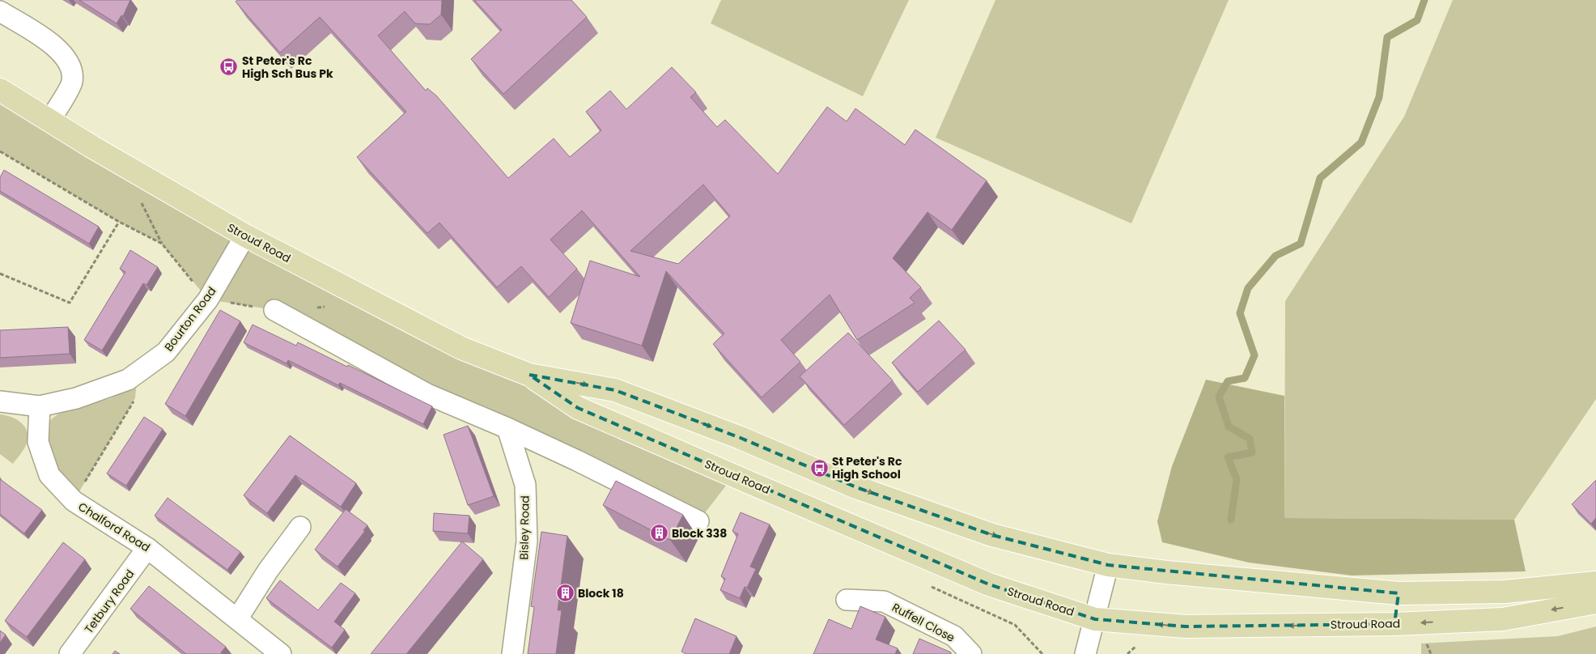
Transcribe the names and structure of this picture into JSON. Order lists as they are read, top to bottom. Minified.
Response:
{"streets":{"main road":["Stroud Road"],"street":["Bourton Road","Chalford Road","Bisley Road","Tetbury Road","Ruffell Close"]},"crossings":[["Stroud Road","Bourton Road"],["Bourton Road","Chalford Road"],["Chalford Road","Tetbury Road"]],"places":{"bus stop":["St Peter's Rc High Sch Bus Pk","St Peter's Rc High School"],"building":["Block 338","Block 18"]}}
